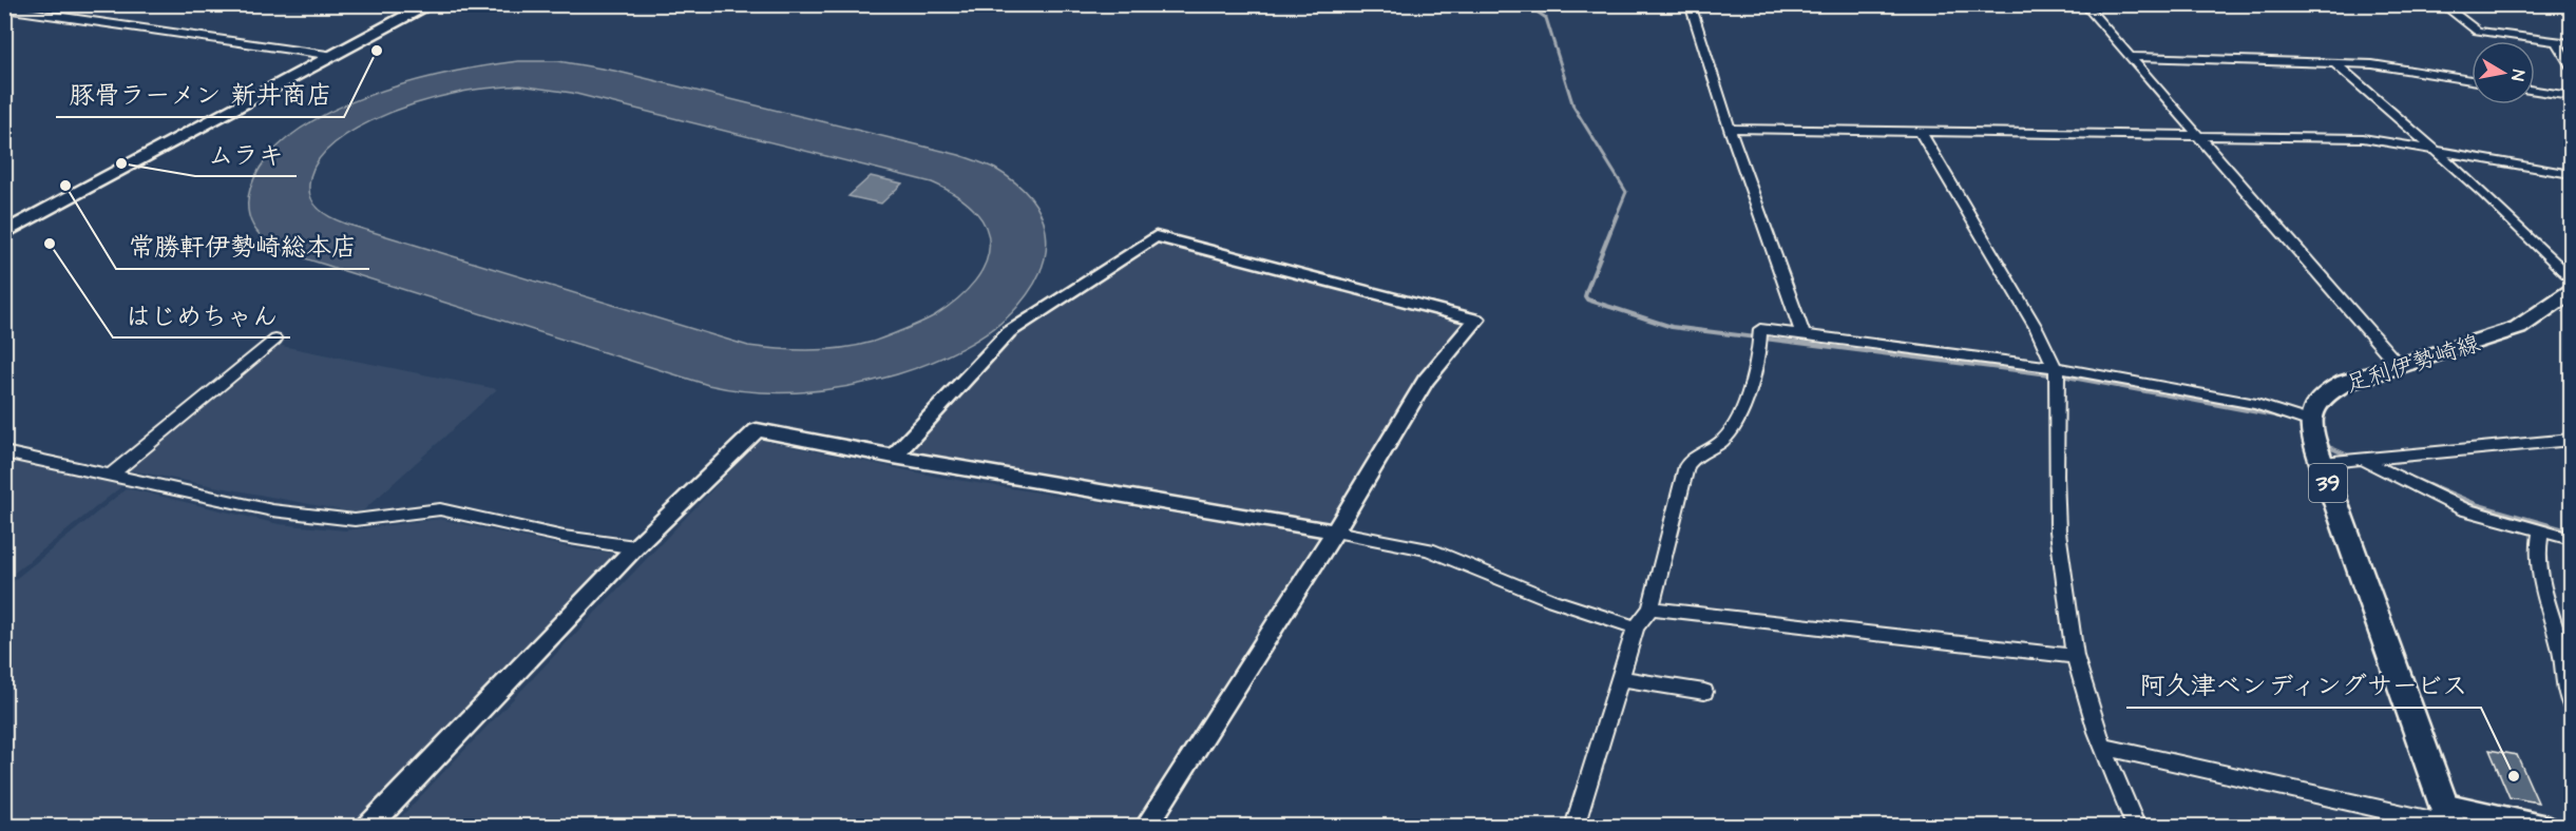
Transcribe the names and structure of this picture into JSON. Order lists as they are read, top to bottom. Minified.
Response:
{"streets":{"main road":["足利伊勢崎線","39"]},"crossings":[["足利伊勢崎線","39"]],"places":["豚骨ラーメン 新井商店","ムラキ","常勝軒伊勢崎総本店","はじめちゃん","阿久津ベンディングサービス"],"north":"right"}
